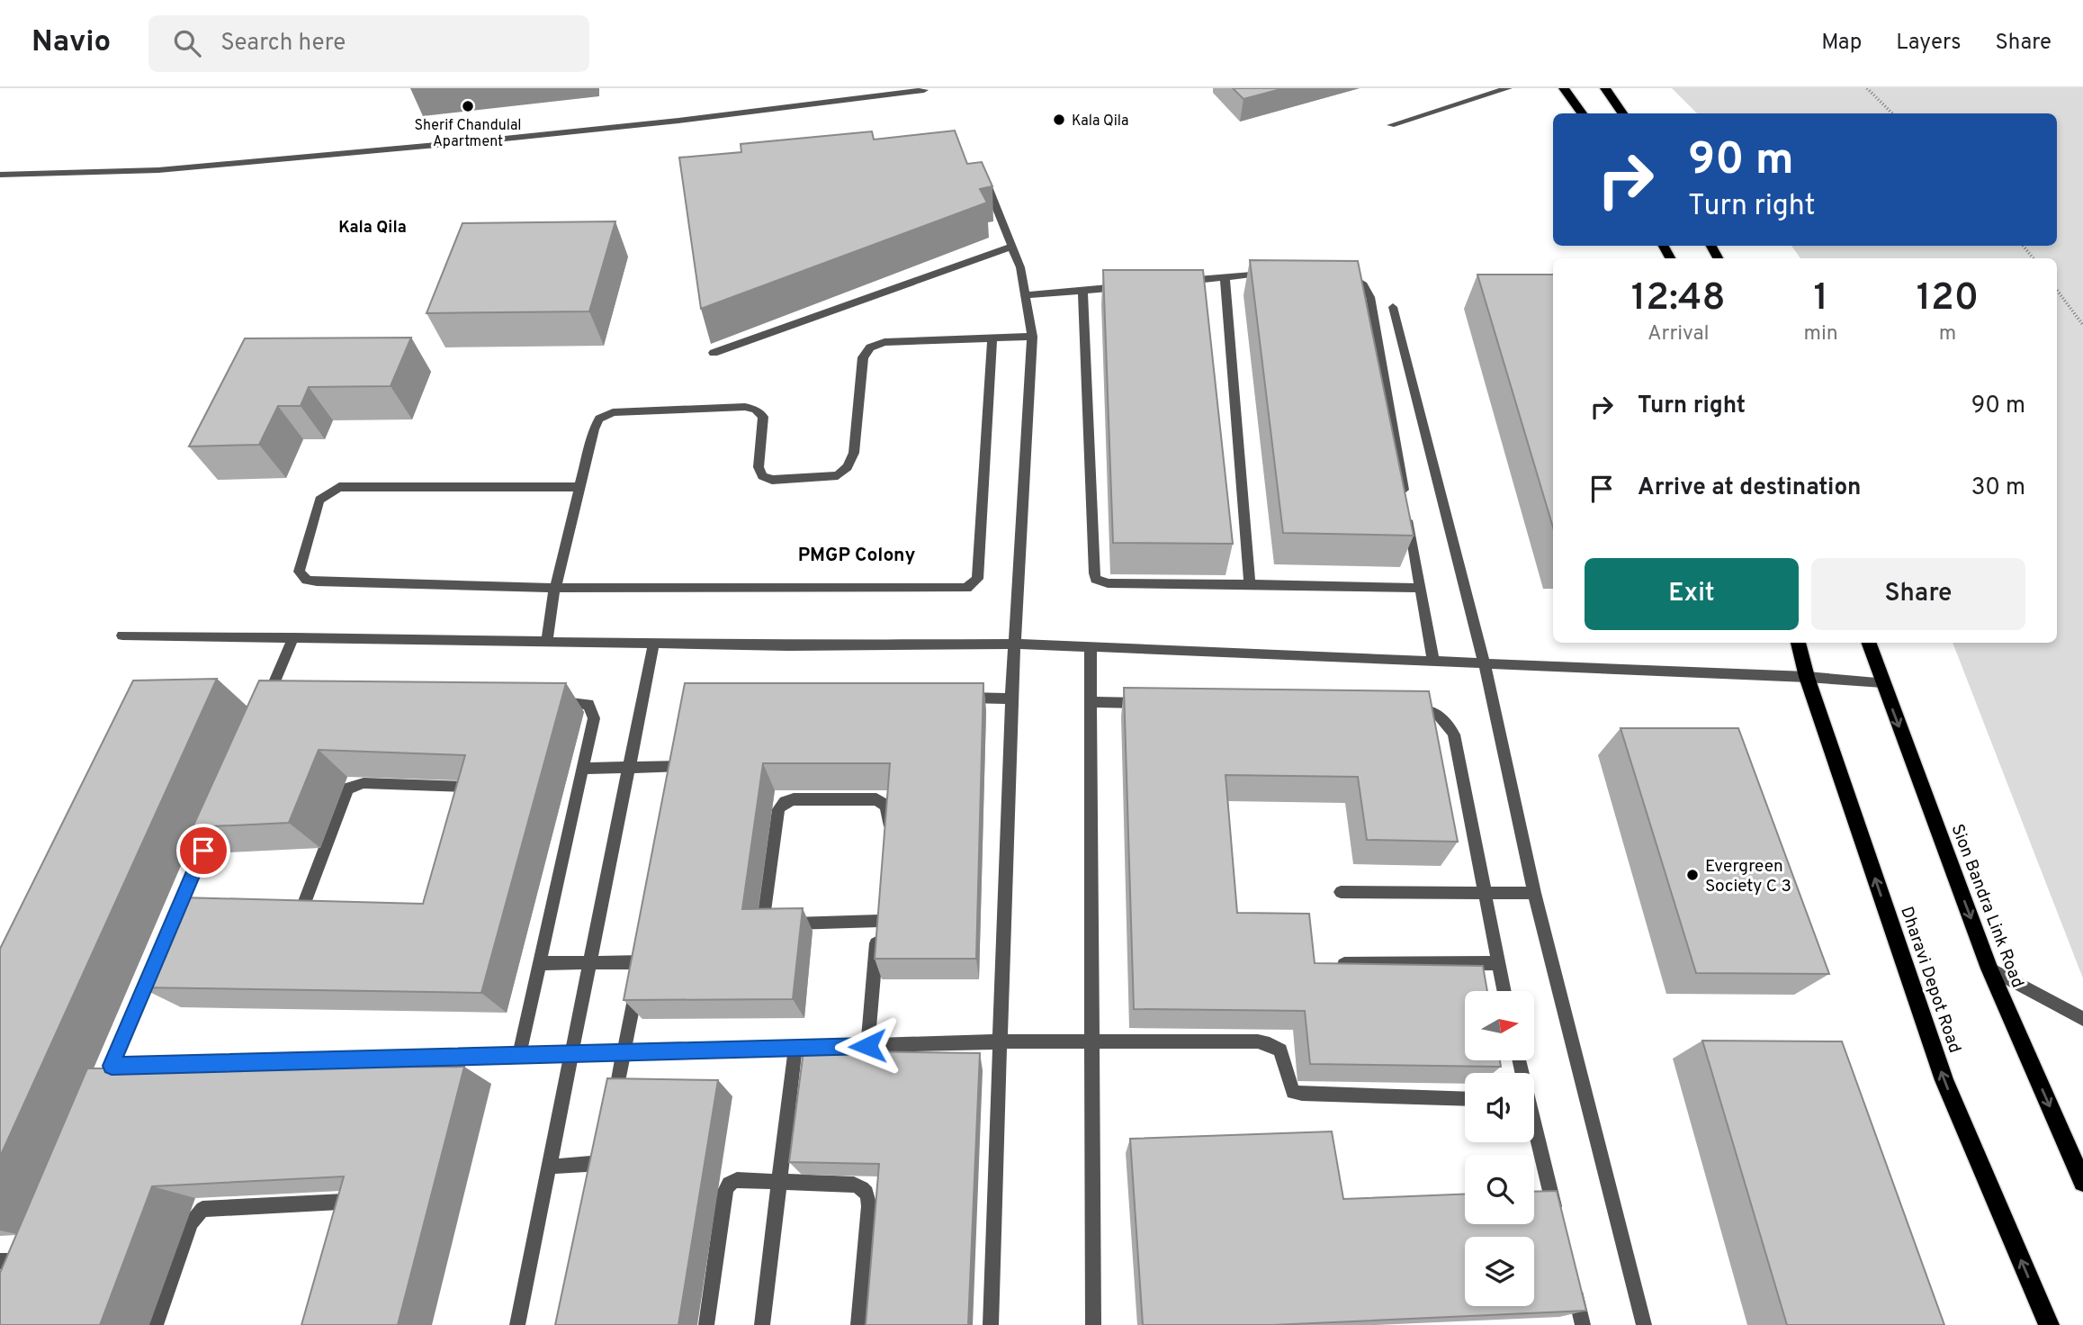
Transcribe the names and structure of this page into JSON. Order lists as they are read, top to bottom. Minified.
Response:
{"streets":{"main road":["Sion Bandra Link Road","Dharavi Depot Road"]},"one_way":["Sion Bandra Link Road","Dharavi Depot Road"],"districts":["Kala Qila","PMGP Colony"],"places":["Sherif Chandulal Apartment","Kala Qila","Evergreen Society C 3"],"north":"right","page":{"header":"Navio","search":"Search here","nav":["Map","Layers","Share"],"turn":["90 m","Turn right"],"eta":["12:48","Arrival","1","min","120","m"],"list":[{"name":"Turn right","value":"90 m"},{"name":"Arrive at destination","value":"30 m"}],"buttons":["Exit","Share"]}}
